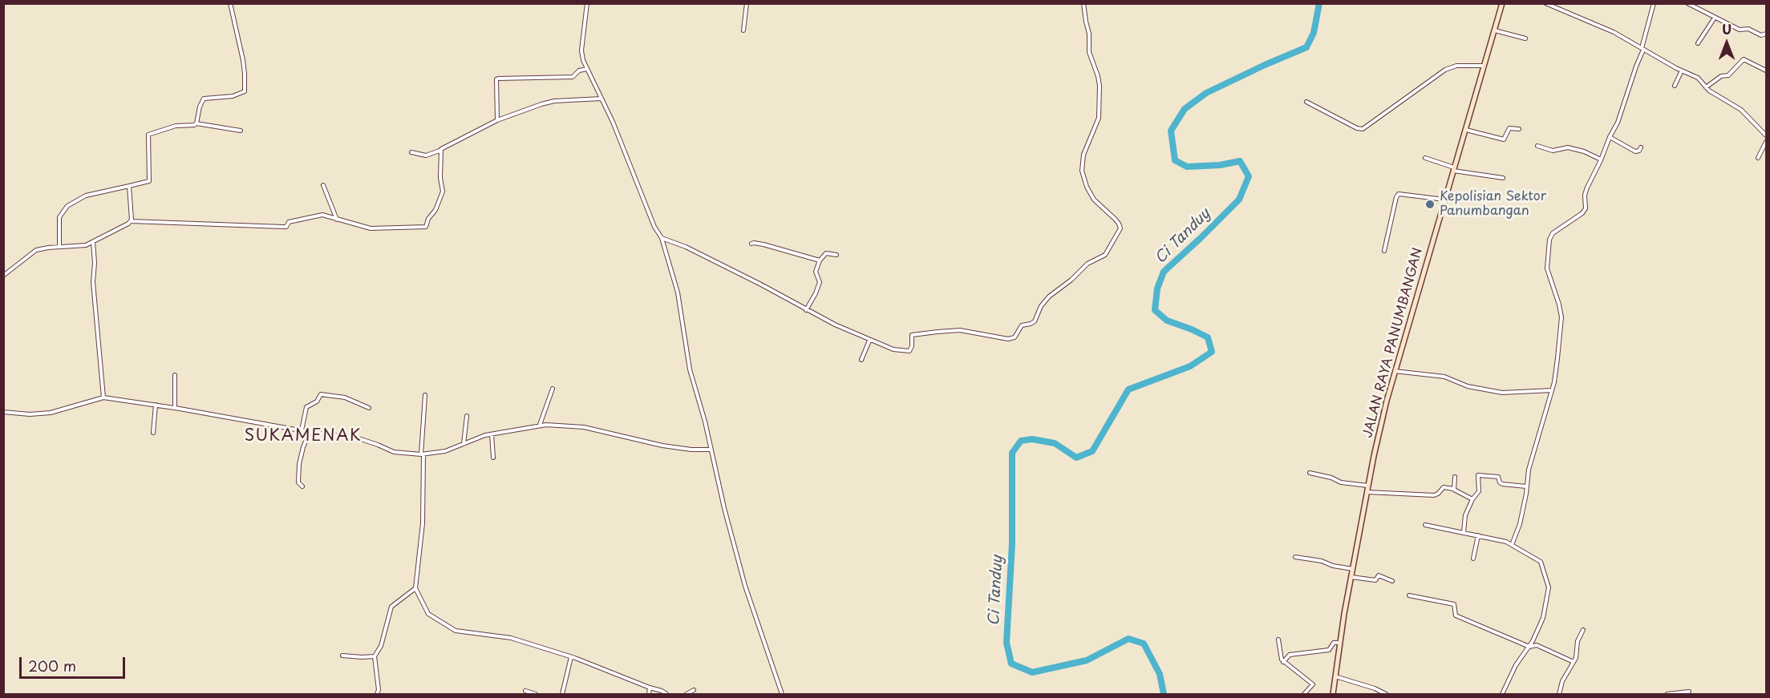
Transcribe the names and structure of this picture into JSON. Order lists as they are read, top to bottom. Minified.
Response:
{"streets":{"main road":["JALAN RAYA PANUMBANGAN"]},"districts":["SUKAMENAK"],"water":["Ci Tanduy"],"places":["Kepolisian Sektor Panumbangan"],"scale_bar":"200 m","north":"top"}
